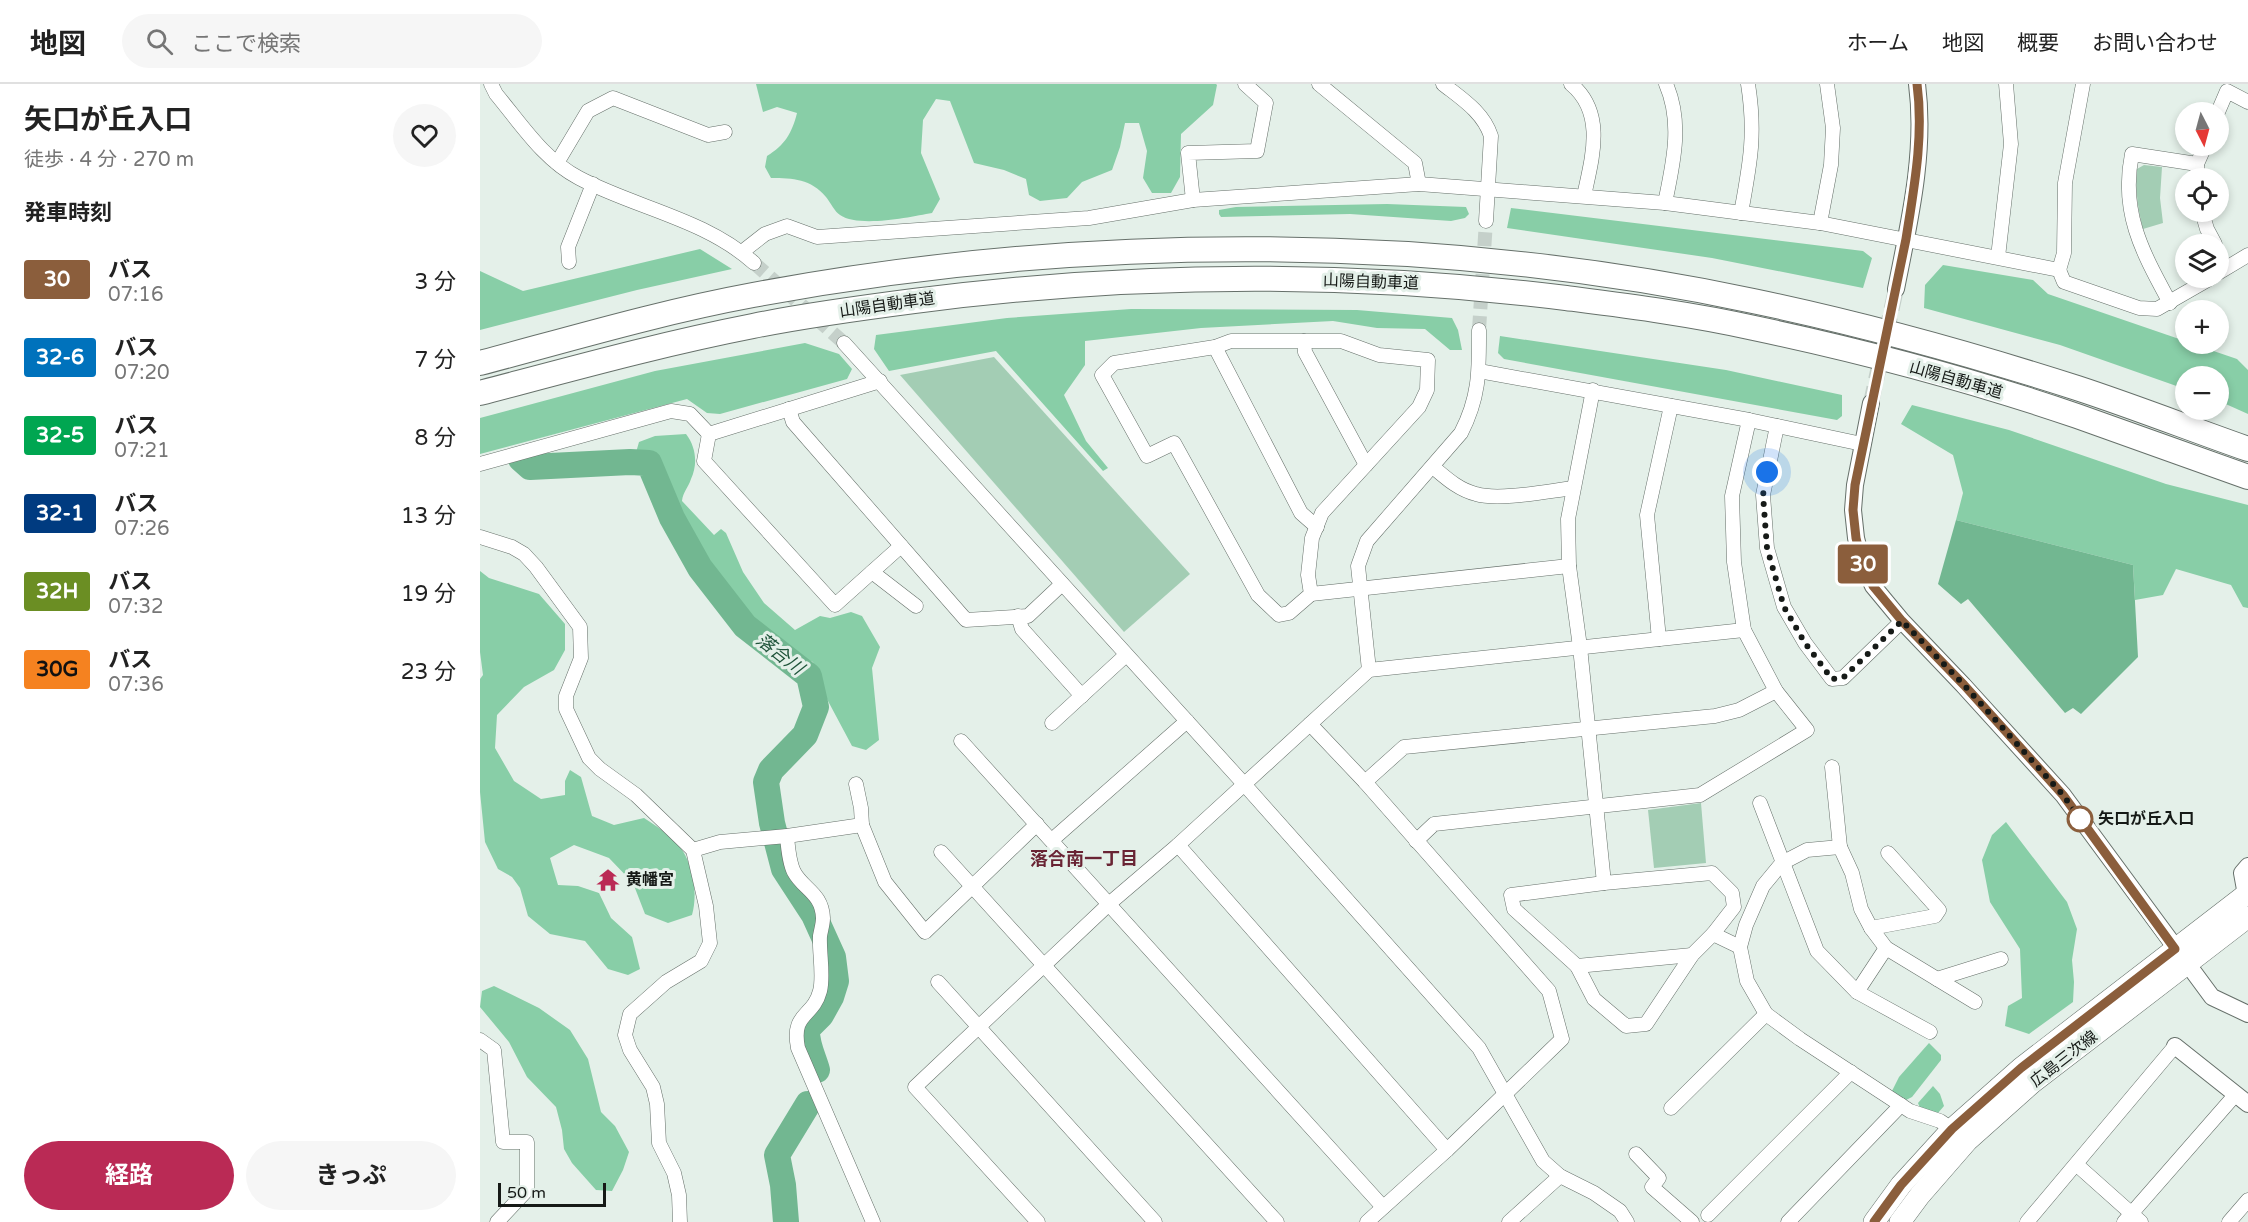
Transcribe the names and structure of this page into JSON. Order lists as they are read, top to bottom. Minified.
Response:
{"streets":{"highway":["山陽自動車道"],"main road":["広島三次線"]},"districts":["落合南一丁目"],"water":["落合川"],"places":{"other":["矢口が丘入口"],"temple":["黄幡宮"]},"lines":["bus line 30"],"scale_bar":"50 m","north":"bottom","page":{"header":"地図","search":"ここで検索","nav":["ホーム","地図","概要","お問い合わせ"],"heading":[["矢口が丘入口","徒歩 · 4 分 · 270 m"],"発車時刻"],"on_map":"30","map_buttons":["+","−"],"list":[{"mark":"30","name":"バス","note":"07:16","value":"3 分"},{"mark":"32-6","name":"バス","note":"07:20","value":"7 分"},{"mark":"32-5","name":"バス","note":"07:21","value":"8 分"},{"mark":"32-1","name":"バス","note":"07:26","value":"13 分"},{"mark":"32H","name":"バス","note":"07:32","value":"19 分"},{"mark":"30G","name":"バス","note":"07:36","value":"23 分"}],"buttons":["経路","きっぷ"],"scale":"50 m"}}
